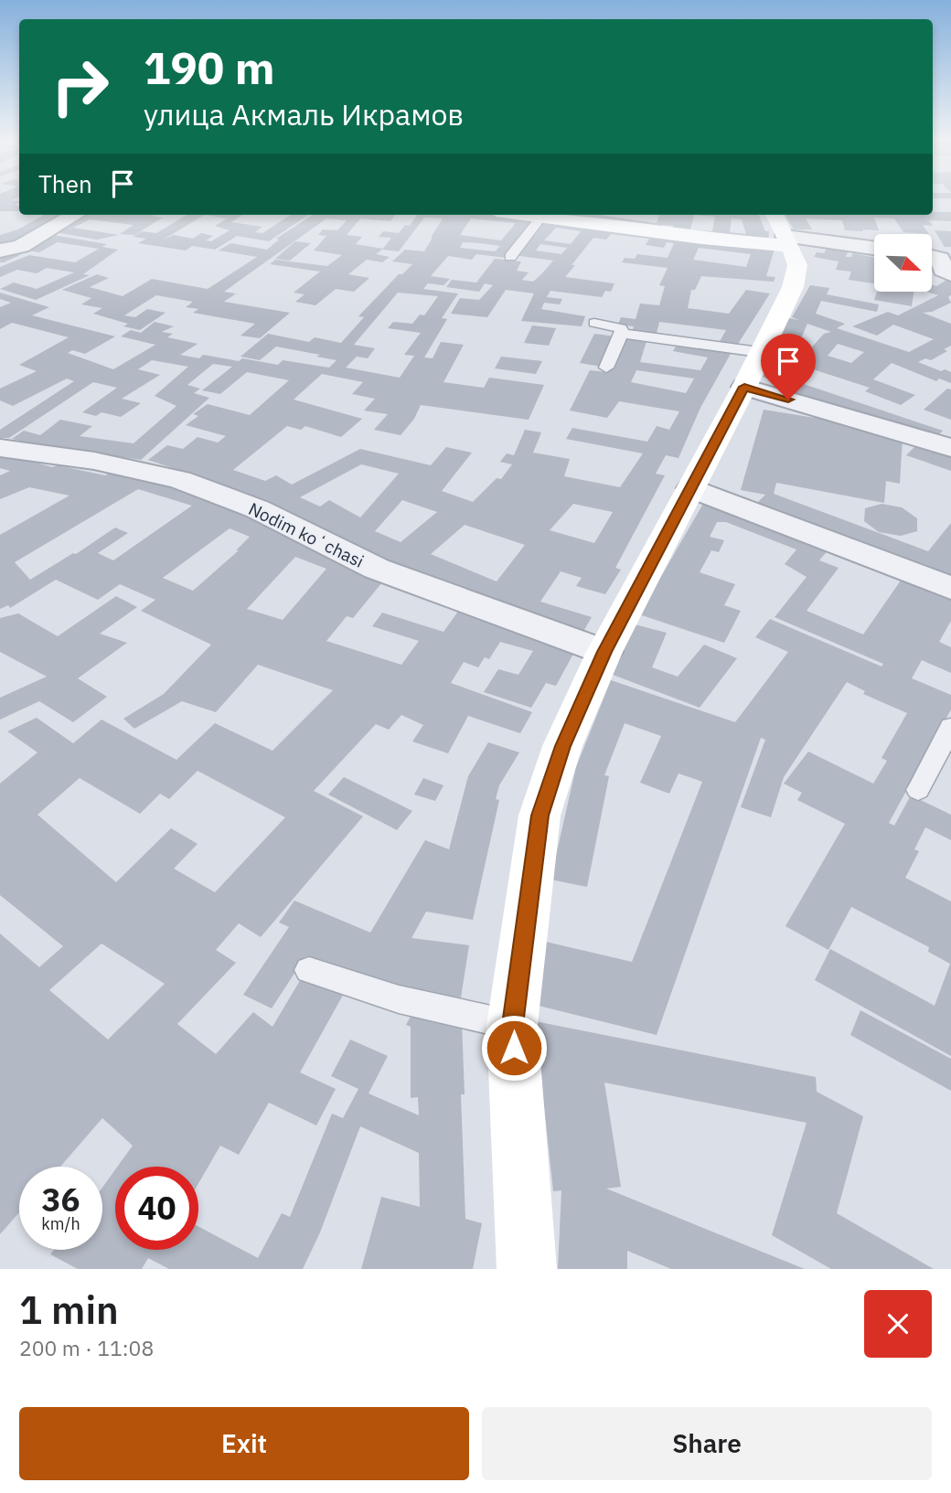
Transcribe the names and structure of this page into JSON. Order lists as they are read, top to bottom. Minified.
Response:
{"streets":{"street":["Nodim koʻchasi"]},"north":"bottom right","page":{"turn":["190 m","улица Акмаль Икрамов"],"then":"Then","speed":"36 km/h","limit":"40","heading":["1 min","200 m · 11:08"],"buttons":["Exit","Share"]}}
